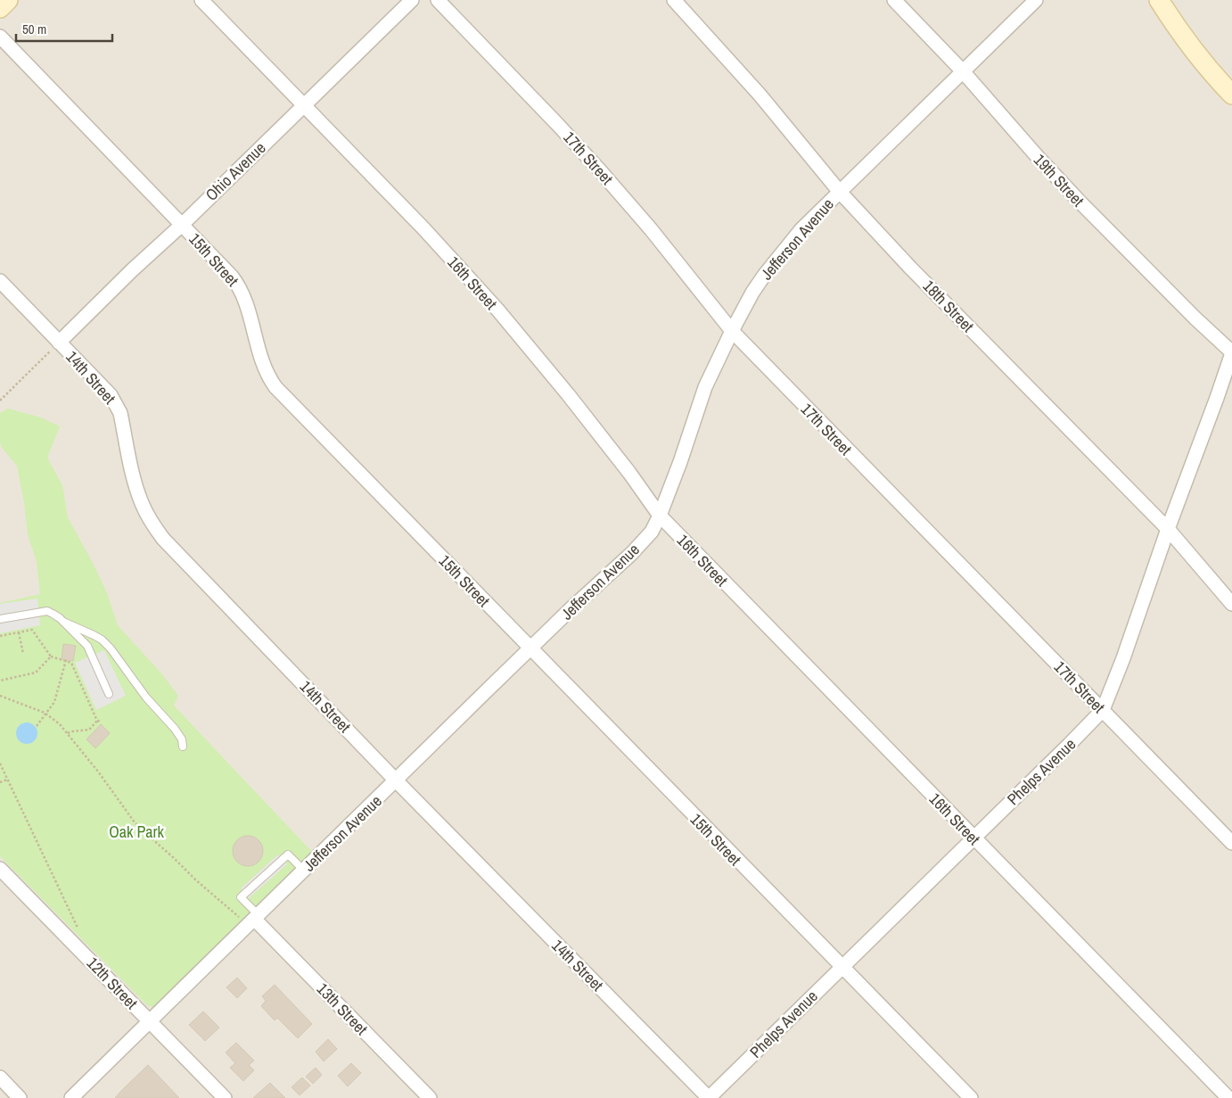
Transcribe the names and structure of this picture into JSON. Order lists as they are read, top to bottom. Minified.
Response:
{"streets":{"street":["17th Street","Ohio Avenue","19th Street","Jefferson Avenue","15th Street","16th Street","18th Street","14th Street","Phelps Avenue","12th Street","13th Street"]},"crossings":[["17th Street","Jefferson Avenue"],["17th Street","Phelps Avenue"],["Ohio Avenue","15th Street"],["Ohio Avenue","16th Street"],["Ohio Avenue","14th Street"],["19th Street","Jefferson Avenue"],["19th Street","Phelps Avenue"],["Jefferson Avenue","15th Street"],["Jefferson Avenue","16th Street"],["Jefferson Avenue","18th Street"],["Jefferson Avenue","14th Street"],["Jefferson Avenue","12th Street"],["Jefferson Avenue","13th Street"],["15th Street","Phelps Avenue"],["16th Street","Phelps Avenue"],["18th Street","Phelps Avenue"],["14th Street","Phelps Avenue"]],"parks":["Oak Park"],"scale_bar":"50 m"}
